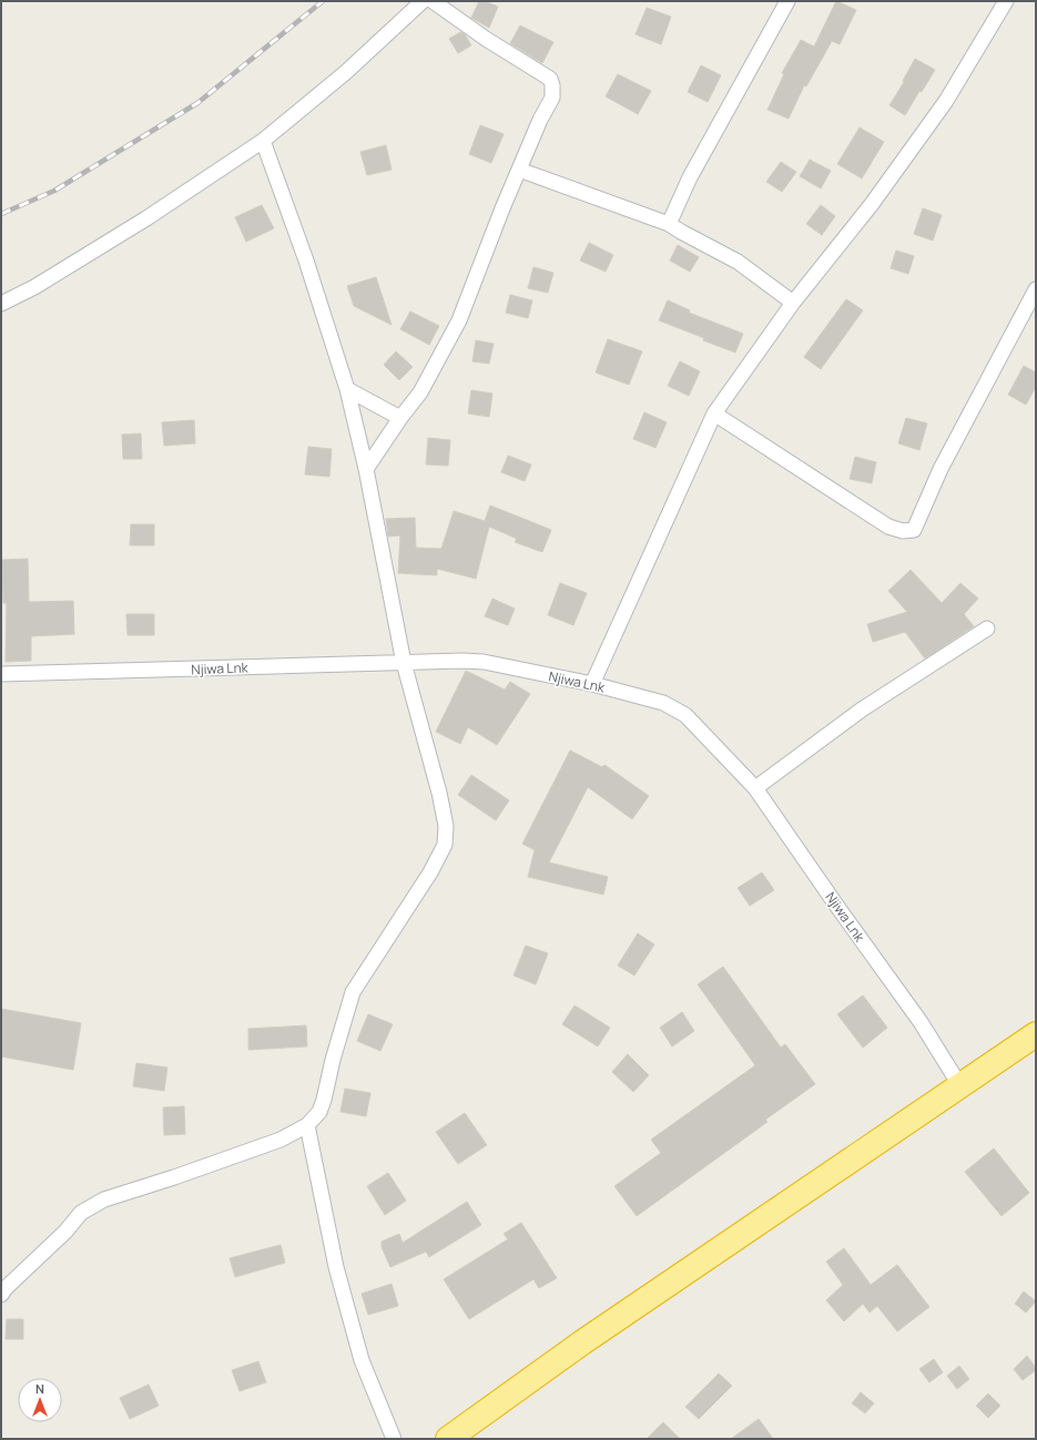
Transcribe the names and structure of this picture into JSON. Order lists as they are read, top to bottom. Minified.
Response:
{"streets":{"street":["Njiwa Lnk"]},"north":"top"}
